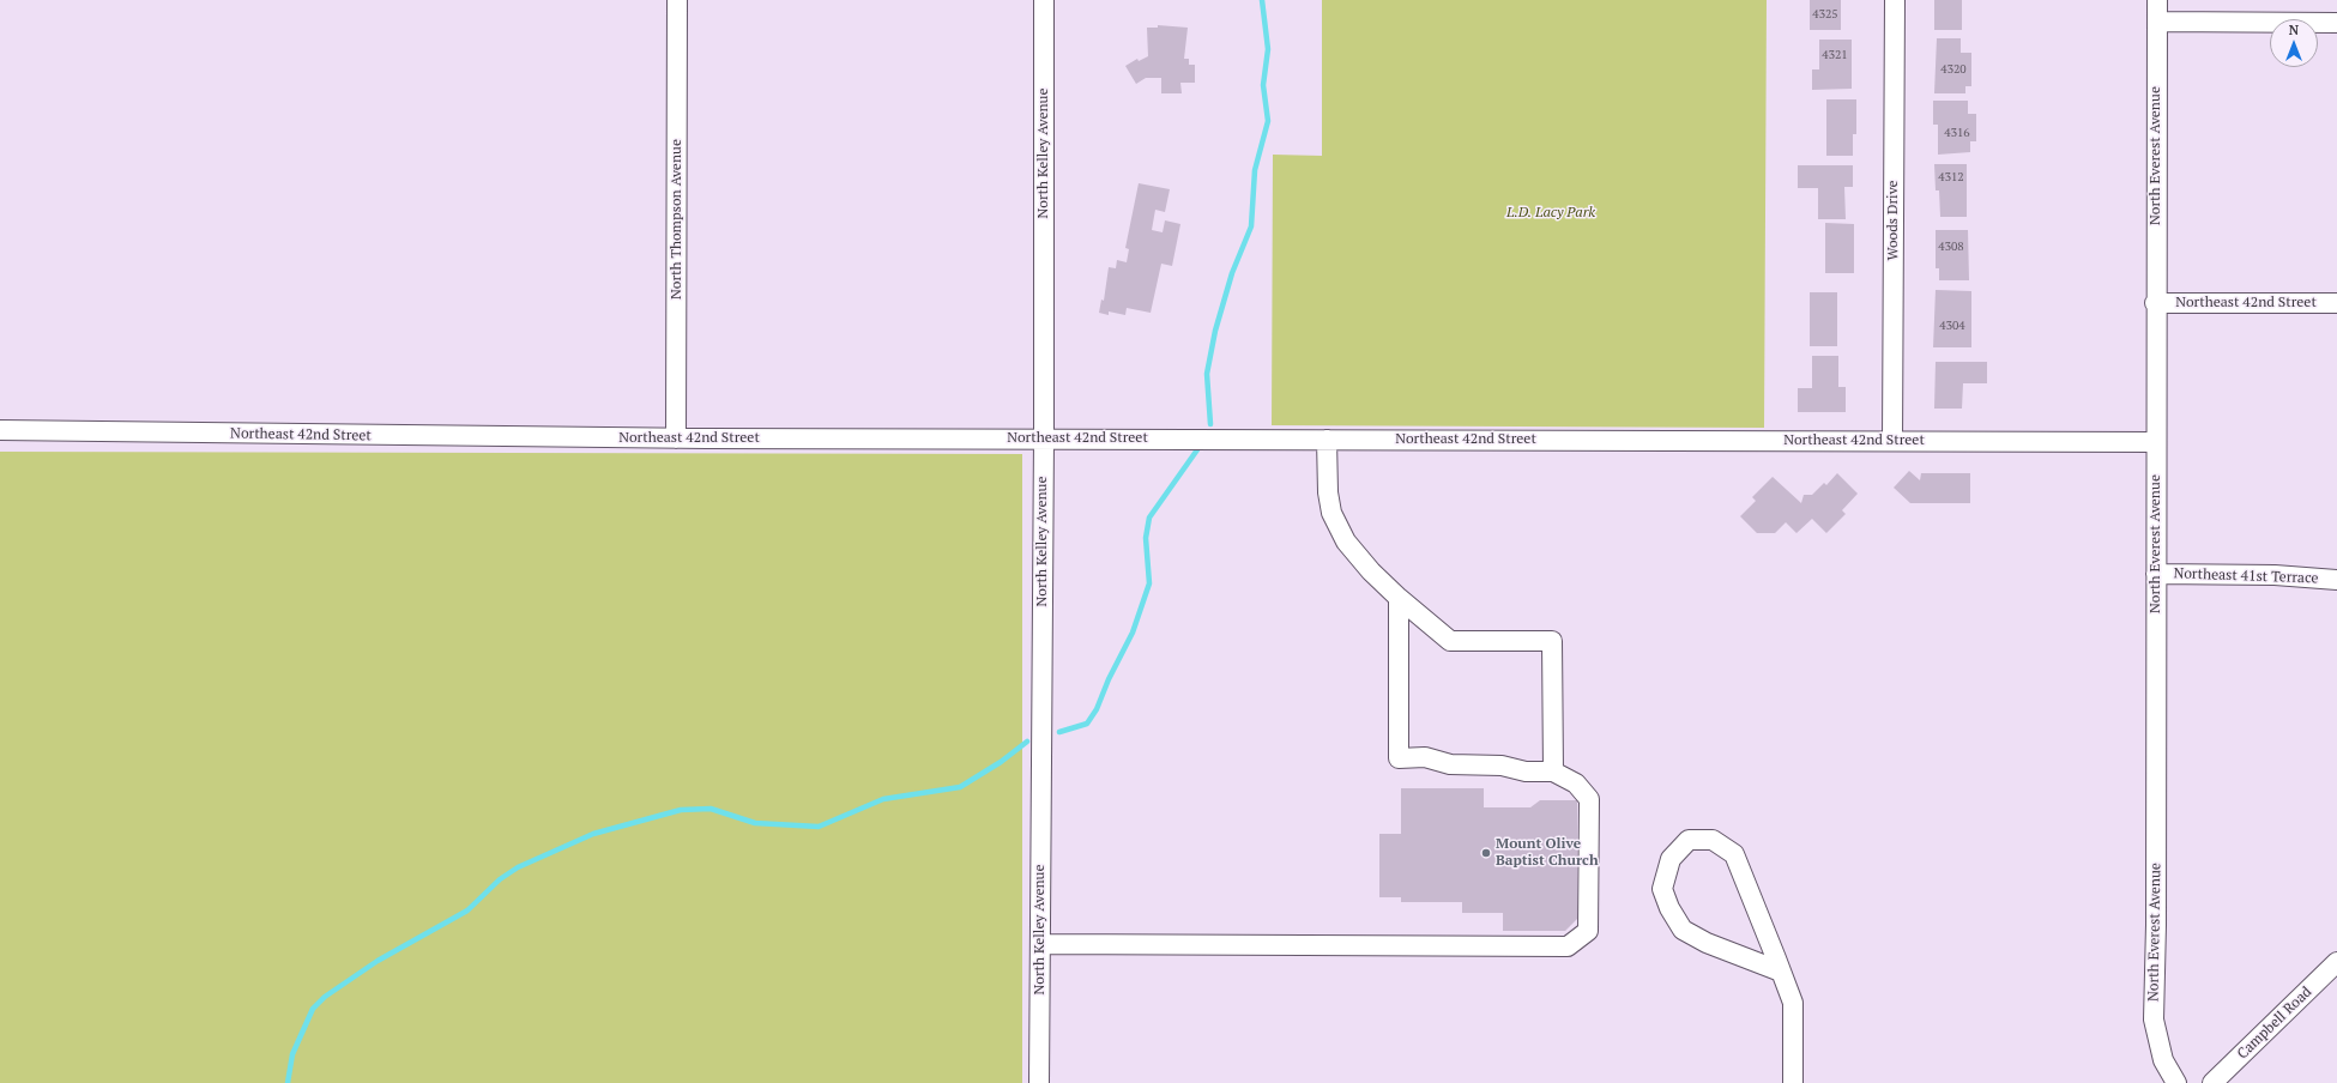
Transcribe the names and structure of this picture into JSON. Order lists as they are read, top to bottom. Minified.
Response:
{"streets":{"street":["North Kelley Avenue","North Everest Avenue","North Thompson Avenue","Woods Drive","Northeast 42nd Street","Northeast 41st Terrace","Campbell Road"]},"crossings":[["North Kelley Avenue","Northeast 42nd Street"],["North Everest Avenue","Northeast 42nd Street"],["North Everest Avenue","Northeast 41st Terrace"],["North Thompson Avenue","Northeast 42nd Street"],["Woods Drive","Northeast 42nd Street"]],"parks":["L.D. Lacy Park"],"places":["Mount Olive Baptist Church"],"house_numbers":["4325","4321","4320","4316","4312","4308","4304"],"north":"top"}
